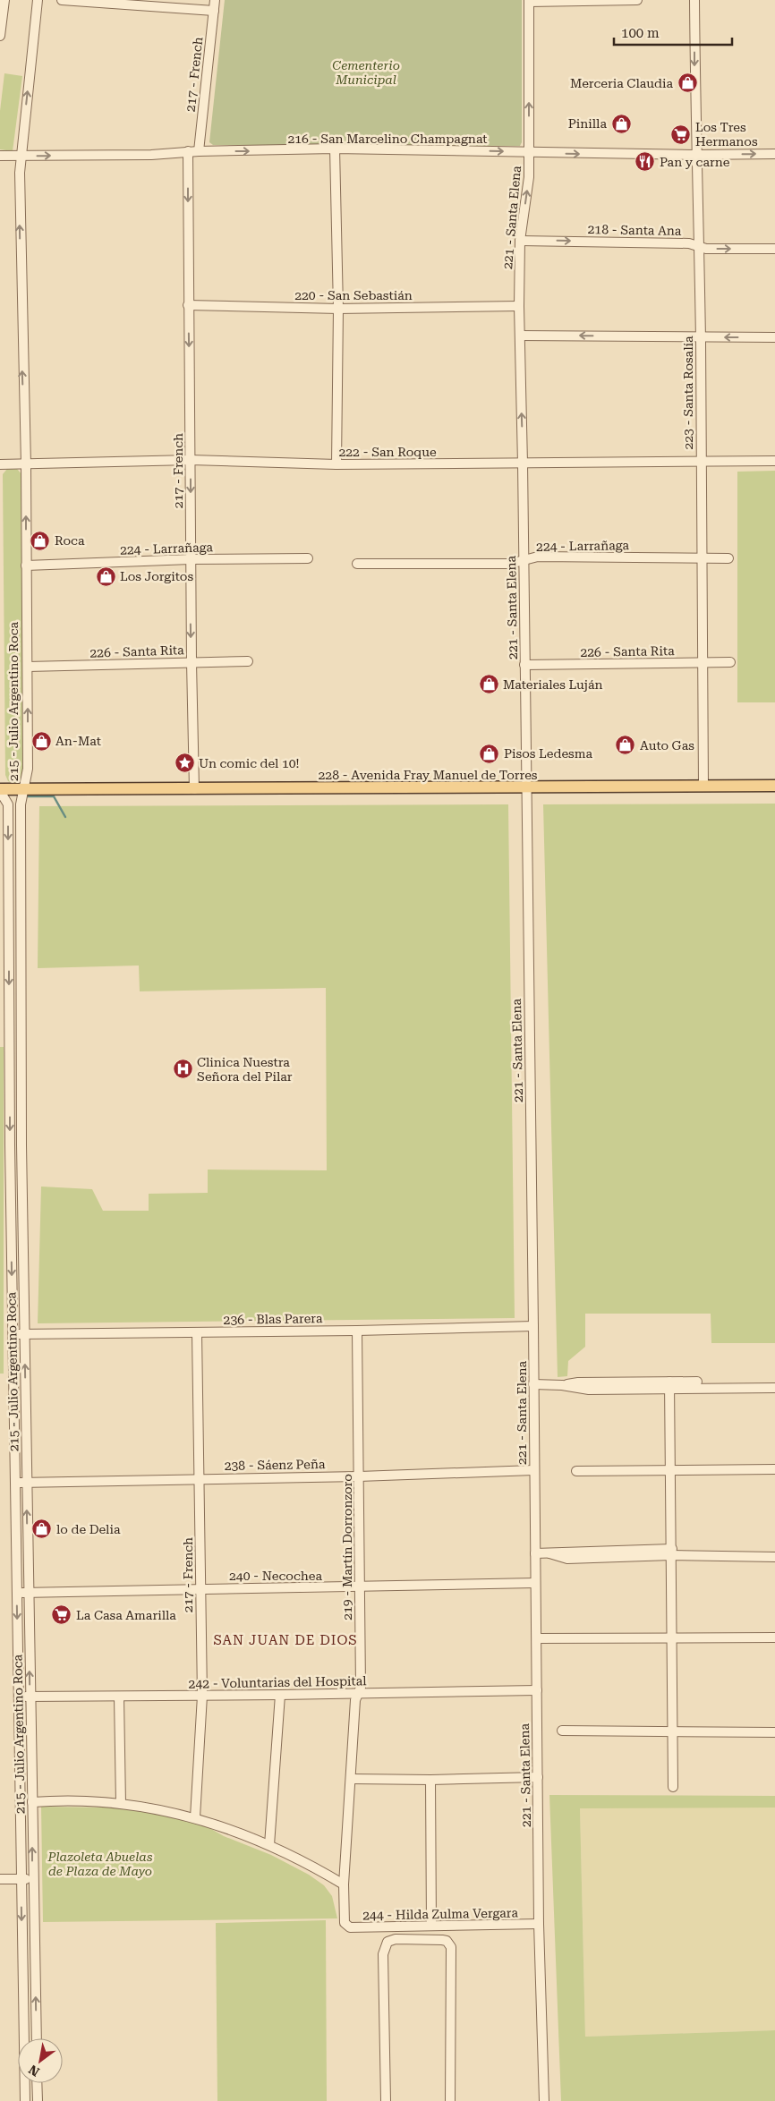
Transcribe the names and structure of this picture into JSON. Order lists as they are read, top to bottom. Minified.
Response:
{"streets":{"main road":["228 - Avenida Fray Manuel de Torres"],"street":["217 - French","216 - San Marcelino Champagnat","221 - Santa Elena","218 - Santa Ana","220 - San Sebastián","223 - Santa Rosalía","222 - San Roque","224 - Larrañaga","226 - Santa Rita","215 - Julio Argentino Roca","236 - Blas Parera","238 - Sáenz Peña","219 - Martín Dorronzoro","240 - Necochea","242 - Voluntarias del Hospital","244 - Hilda Zulma Vergara"]},"crossings":[["217 - French","216 - San Marcelino Champagnat"],["217 - French","220 - San Sebastián"],["217 - French","222 - San Roque"],["217 - French","224 - Larrañaga"],["217 - French","226 - Santa Rita"],["217 - French","228 - Avenida Fray Manuel de Torres"],["217 - French","236 - Blas Parera"],["217 - French","238 - Sáenz Peña"],["217 - French","240 - Necochea"],["217 - French","242 - Voluntarias del Hospital"],["216 - San Marcelino Champagnat","221 - Santa Elena"],["216 - San Marcelino Champagnat","223 - Santa Rosalía"],["216 - San Marcelino Champagnat","215 - Julio Argentino Roca"],["221 - Santa Elena","218 - Santa Ana"],["221 - Santa Elena","220 - San Sebastián"],["221 - Santa Elena","222 - San Roque"],["221 - Santa Elena","224 - Larrañaga"],["221 - Santa Elena","226 - Santa Rita"],["221 - Santa Elena","228 - Avenida Fray Manuel de Torres"],["221 - Santa Elena","236 - Blas Parera"],["221 - Santa Elena","238 - Sáenz Peña"],["221 - Santa Elena","240 - Necochea"],["221 - Santa Elena","242 - Voluntarias del Hospital"],["221 - Santa Elena","244 - Hilda Zulma Vergara"],["218 - Santa Ana","223 - Santa Rosalía"],["223 - Santa Rosalía","222 - San Roque"],["223 - Santa Rosalía","224 - Larrañaga"],["223 - Santa Rosalía","226 - Santa Rita"],["223 - Santa Rosalía","228 - Avenida Fray Manuel de Torres"],["222 - San Roque","215 - Julio Argentino Roca"],["224 - Larrañaga","215 - Julio Argentino Roca"],["226 - Santa Rita","215 - Julio Argentino Roca"],["215 - Julio Argentino Roca","228 - Avenida Fray Manuel de Torres"],["215 - Julio Argentino Roca","236 - Blas Parera"],["215 - Julio Argentino Roca","238 - Sáenz Peña"],["215 - Julio Argentino Roca","240 - Necochea"],["215 - Julio Argentino Roca","242 - Voluntarias del Hospital"],["236 - Blas Parera","219 - Martín Dorronzoro"],["238 - Sáenz Peña","219 - Martín Dorronzoro"],["219 - Martín Dorronzoro","240 - Necochea"],["219 - Martín Dorronzoro","242 - Voluntarias del Hospital"],["219 - Martín Dorronzoro","244 - Hilda Zulma Vergara"]],"one_way":["217 - French","216 - San Marcelino Champagnat","218 - Santa Ana"],"districts":["SAN JUAN DE DIOS"],"parks":["Cementerio Municipal","Plazoleta Abuelas de Plaza de Mayo"],"places":{"shop":["Merceria Claudia","Pinilla","Roca","Los Jorgitos","Materiales Luján","An-Mat","Auto Gas","Pisos Ledesma","lo de Delia"],"supermarket":["Los Tres Hermanos","La Casa Amarilla"],"restaurant":["Pan y carne"],"place":["Un comic del 10!"],"hospital":["Clinica Nuestra Señora del Pilar"]},"scale_bar":"100 m","north":"bottom left"}
